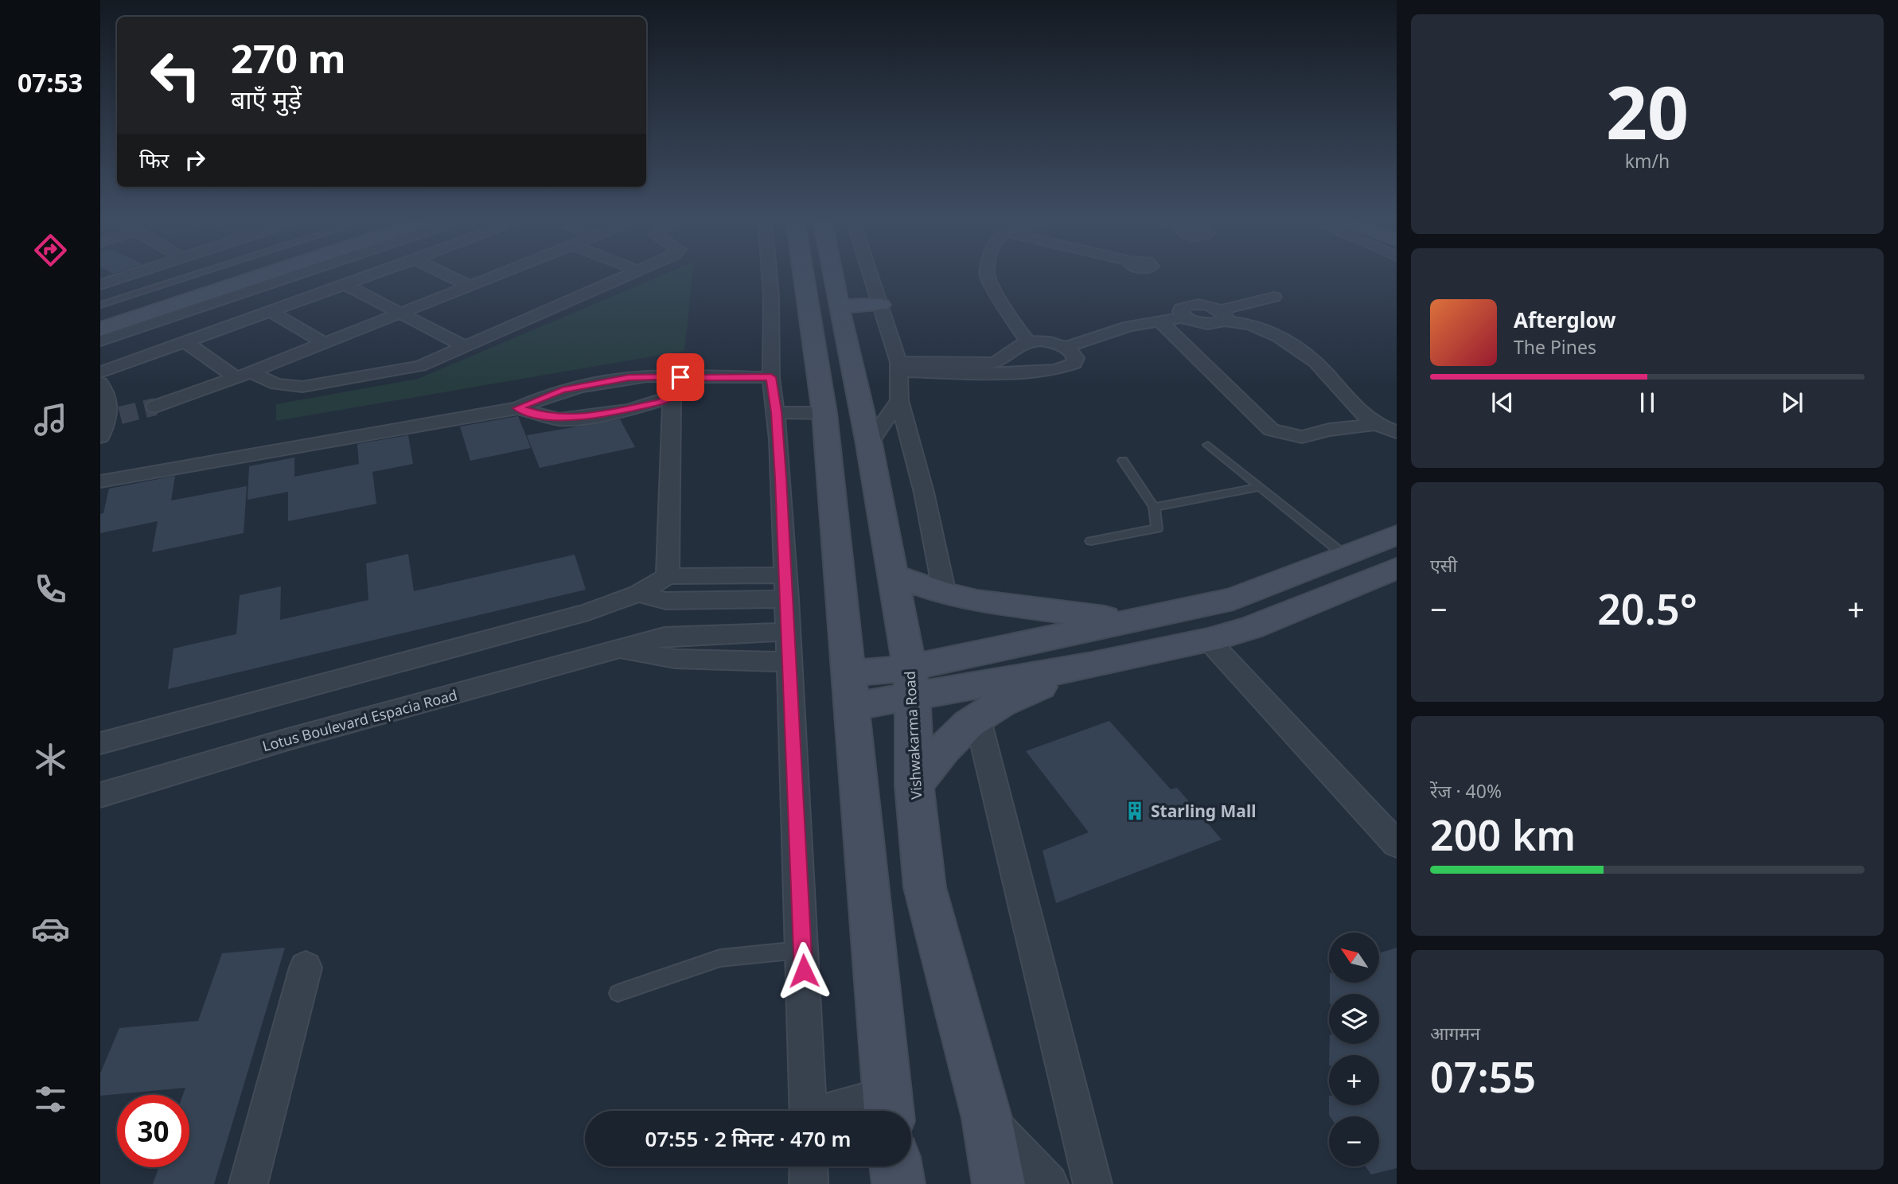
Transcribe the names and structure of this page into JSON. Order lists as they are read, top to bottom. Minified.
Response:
{"streets":{"street":["Lotus Boulevard Espacia Road","Vishwakarma Road"]},"places":{"building":["Starling Mall"]},"north":"top left","page":{"tabs":"07:53","tile":[["20","km/h"],"एसी",["रेंज · 40%","200 km"],["आगमन","07:55"]],"turn":["270 m","बाएँ मुड़ें"],"then":"फिर","song":["Afterglow","The Pines"],"heat":["−","20.5°","+"],"map_buttons":["+","−"],"limit":"30","trip":"07:55 · 2 मिनट · 470 m"}}
